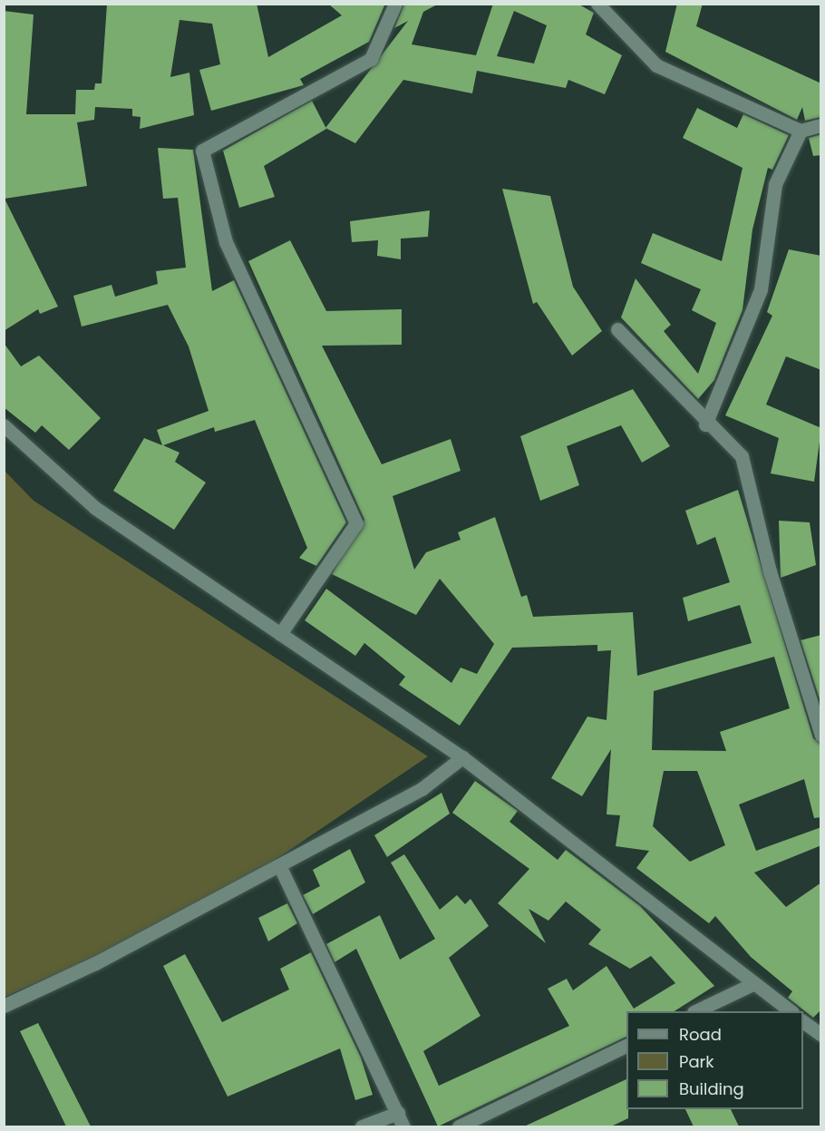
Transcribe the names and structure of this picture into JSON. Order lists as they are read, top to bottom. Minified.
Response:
{"legend":["Road","Park","Building"]}
